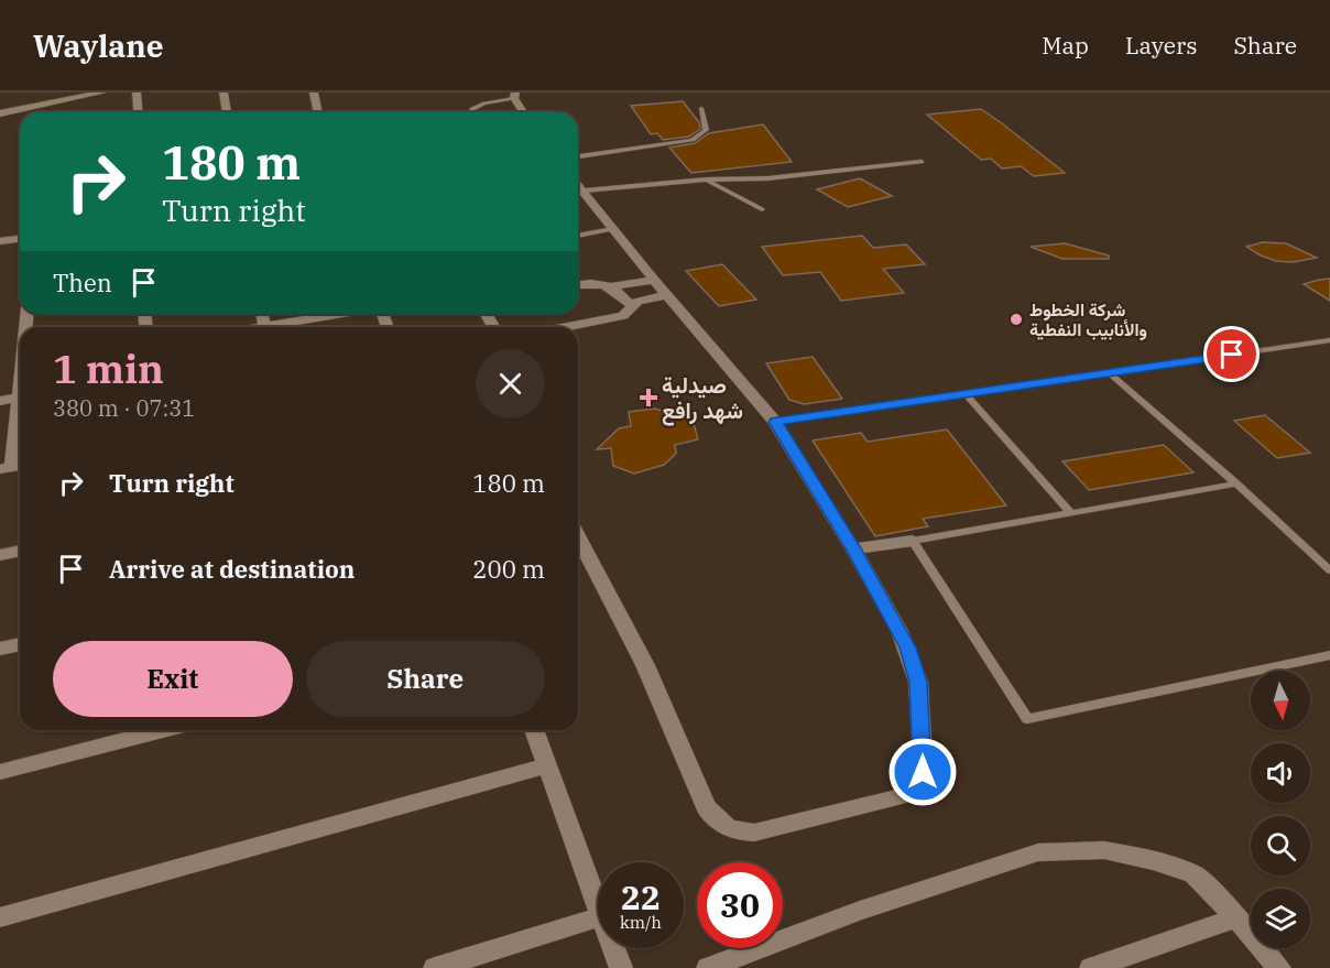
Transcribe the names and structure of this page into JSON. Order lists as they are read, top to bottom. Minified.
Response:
{"places":{"other":["شركة الخطوط والأنابيب النفطية"],"health":["صيدلية شهد رافع"]},"north":"bottom","page":{"header":"Waylane","nav":["Map","Layers","Share"],"turn":["180 m","Turn right"],"then":"Then","heading":["1 min","380 m · 07:31"],"list":[{"name":"Turn right","value":"180 m"},{"name":"Arrive at destination","value":"200 m"}],"buttons":["Exit","Share"],"speed":"22 km/h","limit":"30"}}
